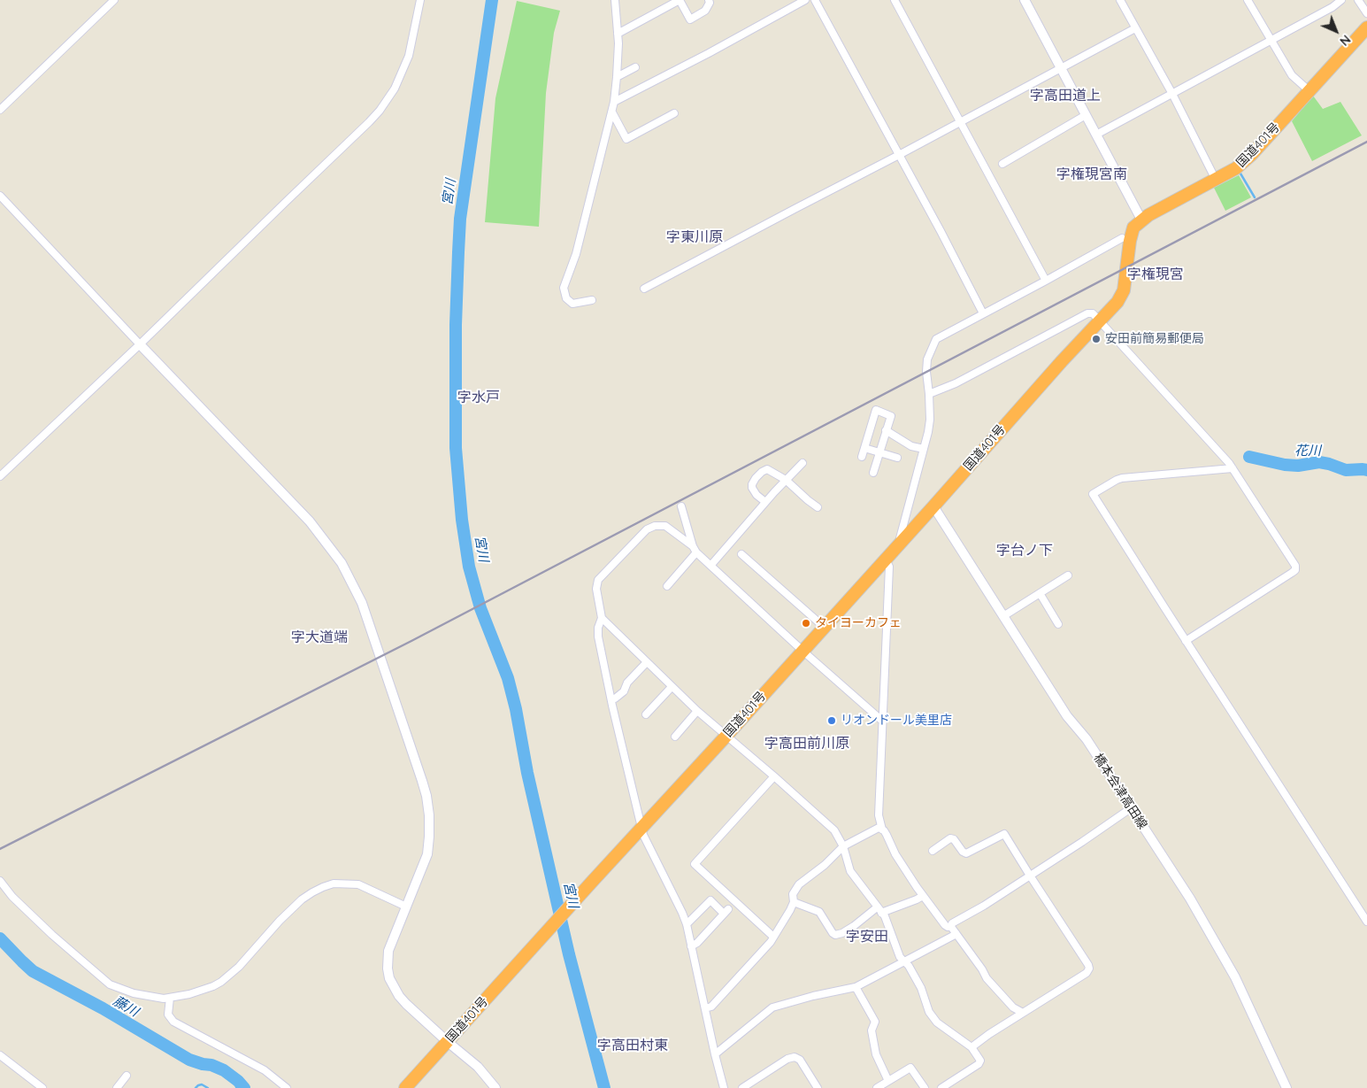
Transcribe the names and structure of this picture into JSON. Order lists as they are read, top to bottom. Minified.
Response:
{"streets":{"highway":["国道401号"],"street":["橋本会津高田線"]},"crossings":[["国道401号","橋本会津高田線"]],"districts":["字高田道上","字権現宮南","字東川原","字権現宮","字水戸","字台ノ下","字大道端","字高田前川原","字安田","字高田村東"],"water":["宮川","花川","藤川"],"places":["安田前簡易郵便局","タイヨーカフェ","リオンドール美里店"],"north":"bottom right"}
